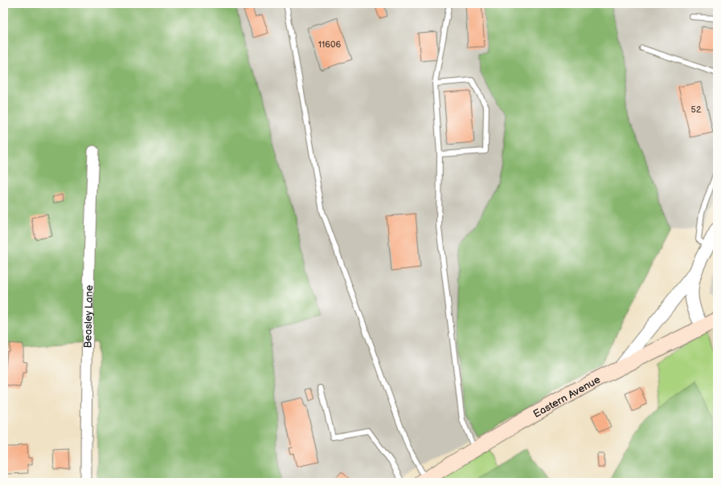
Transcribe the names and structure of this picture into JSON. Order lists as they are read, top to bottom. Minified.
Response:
{"streets":{"main road":["Eastern Avenue"],"street":["Beasley Lane"]},"house_numbers":["11606","52"]}
